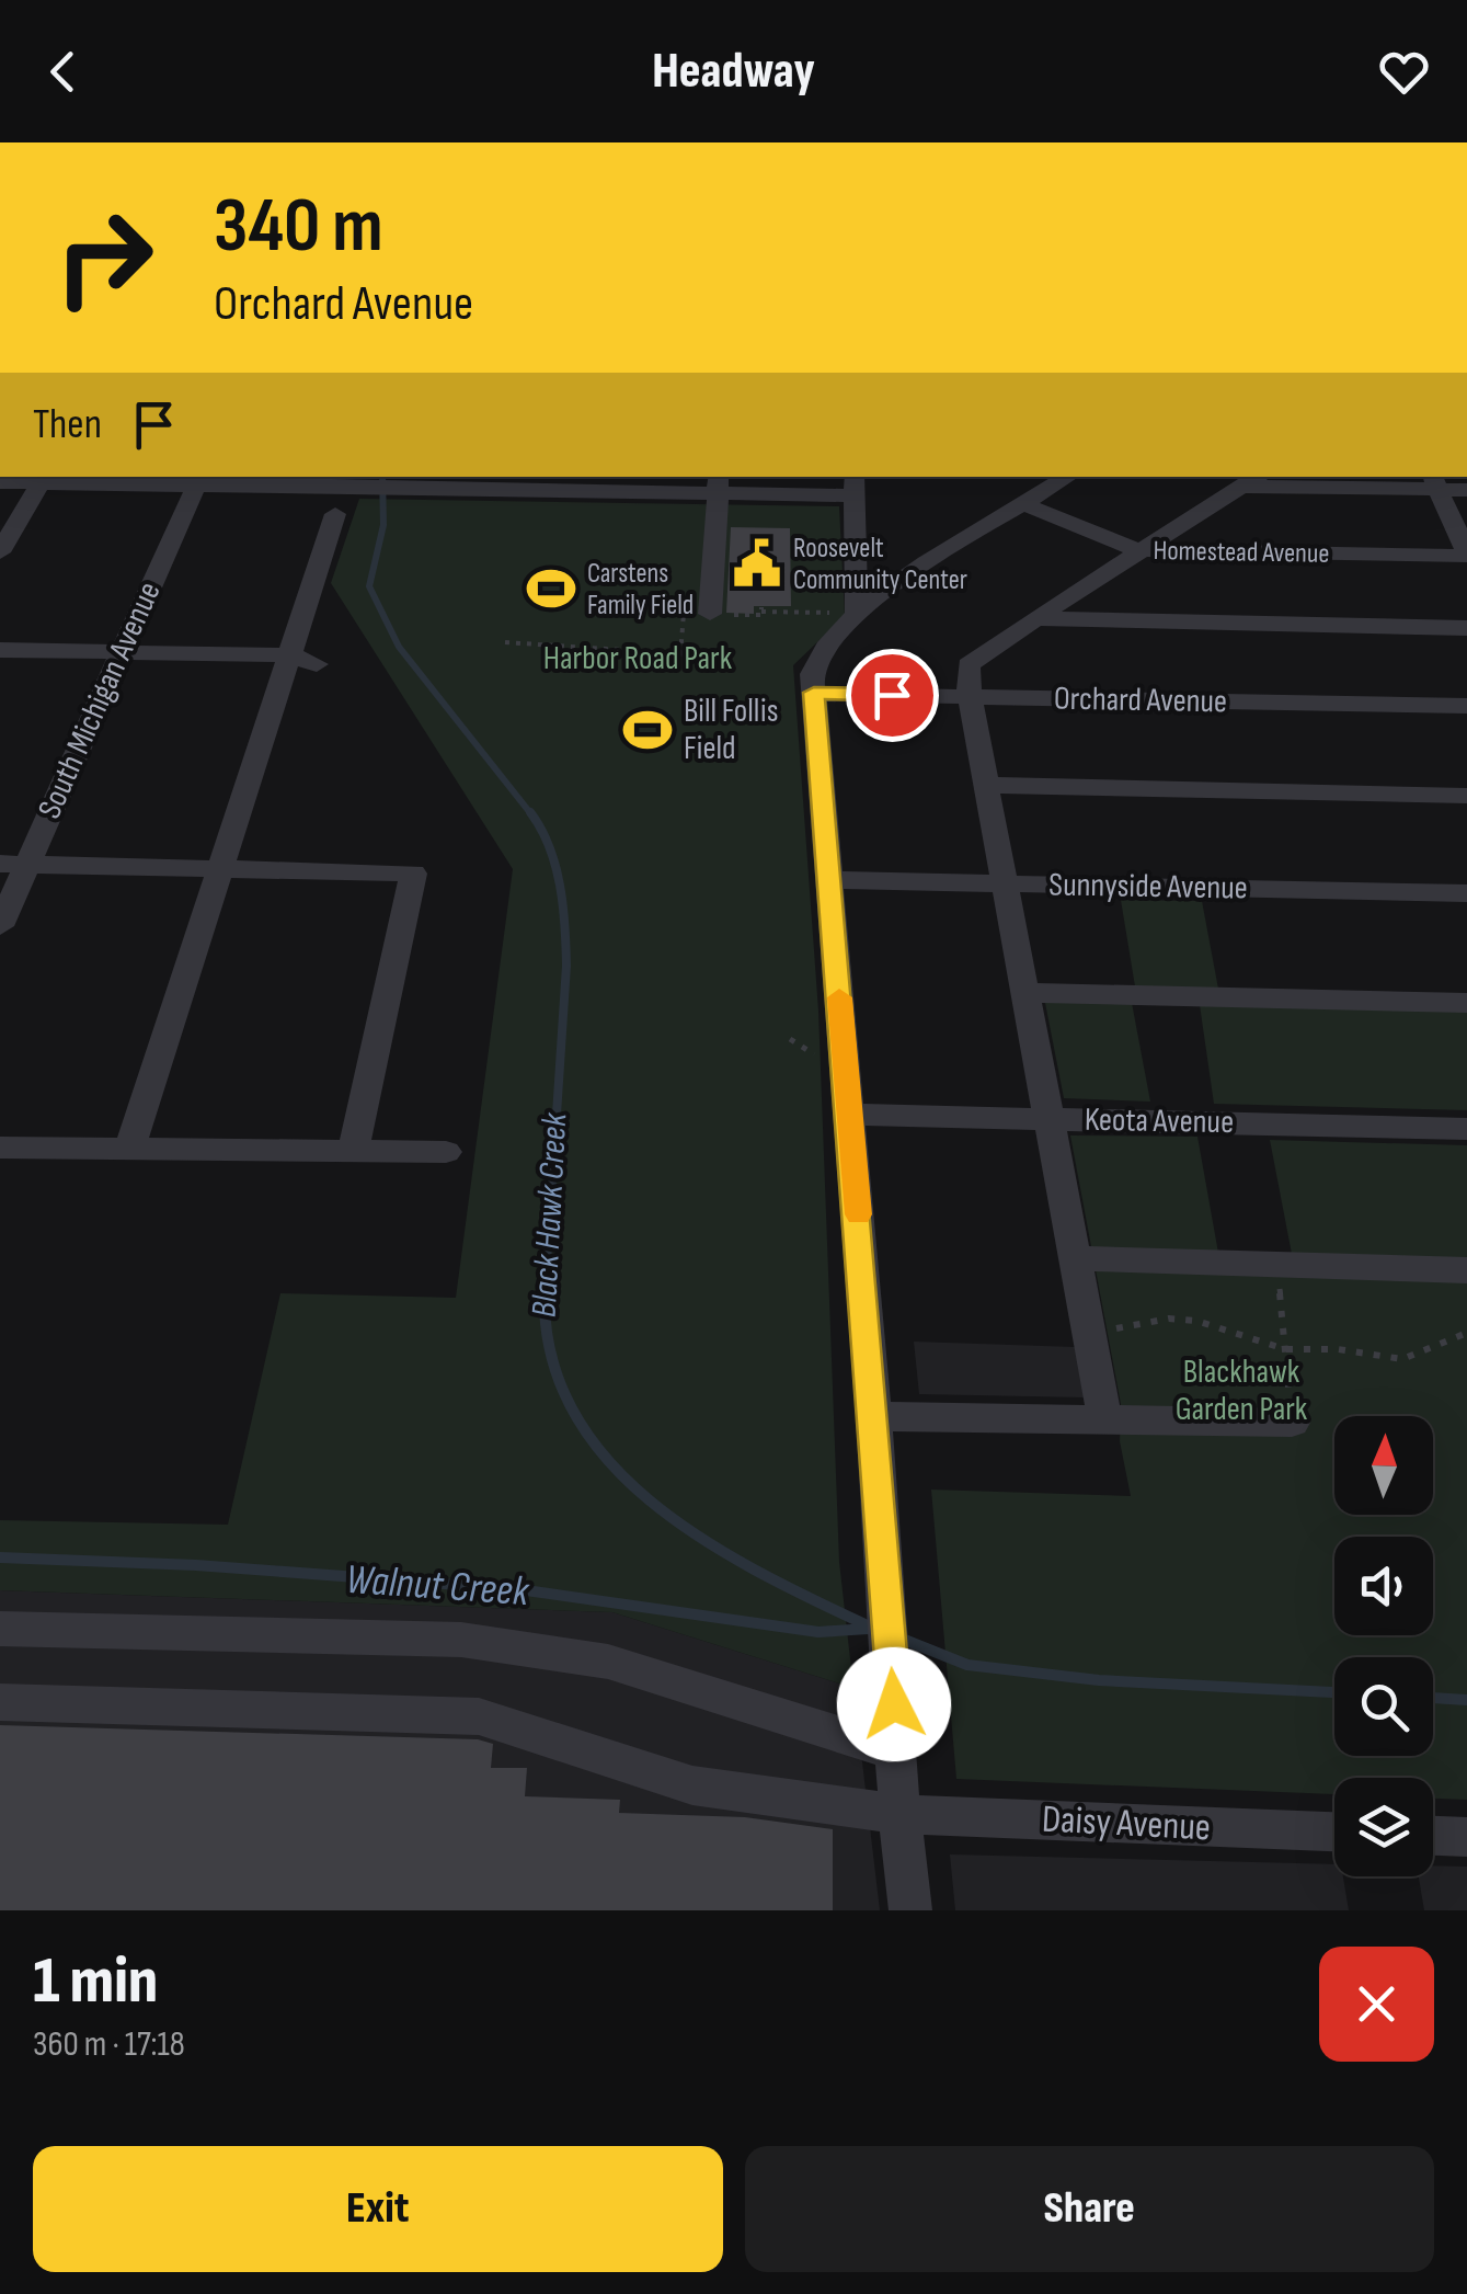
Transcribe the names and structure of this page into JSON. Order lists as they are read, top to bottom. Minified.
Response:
{"streets":{"street":["Homestead Avenue","South Michigan Avenue","Orchard Avenue","Sunnyside Avenue","Keota Avenue","Daisy Avenue"]},"water":["Black Hawk Creek","Walnut Creek"],"parks":["Harbor Road Park","Blackhawk Garden Park"],"places":{"public building":["Roosevelt Community Center"],"sports":["Carstens Family Field","Bill Follis Field"]},"north":"top","page":{"header":"Headway","turn":["340 m","Orchard Avenue"],"then":"Then","heading":["1 min","360 m · 17:18"],"buttons":["Exit","Share"]}}
